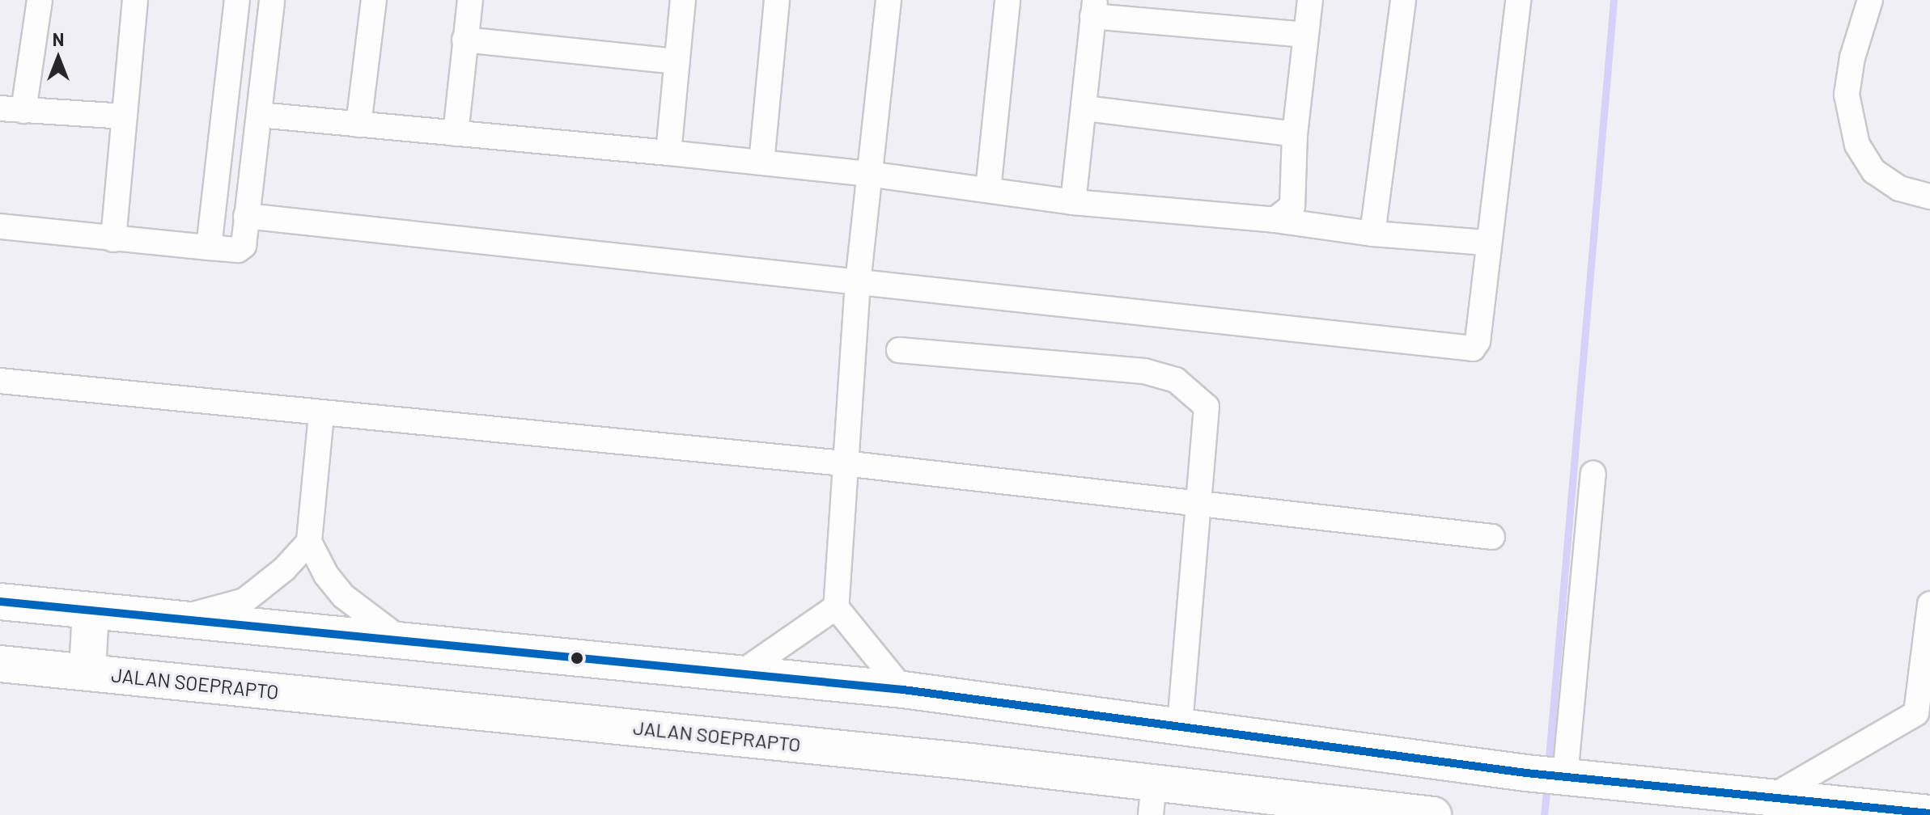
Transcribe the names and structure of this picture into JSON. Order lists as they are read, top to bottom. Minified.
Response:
{"streets":{"highway":["JALAN SOEPRAPTO"]},"north":"top"}
